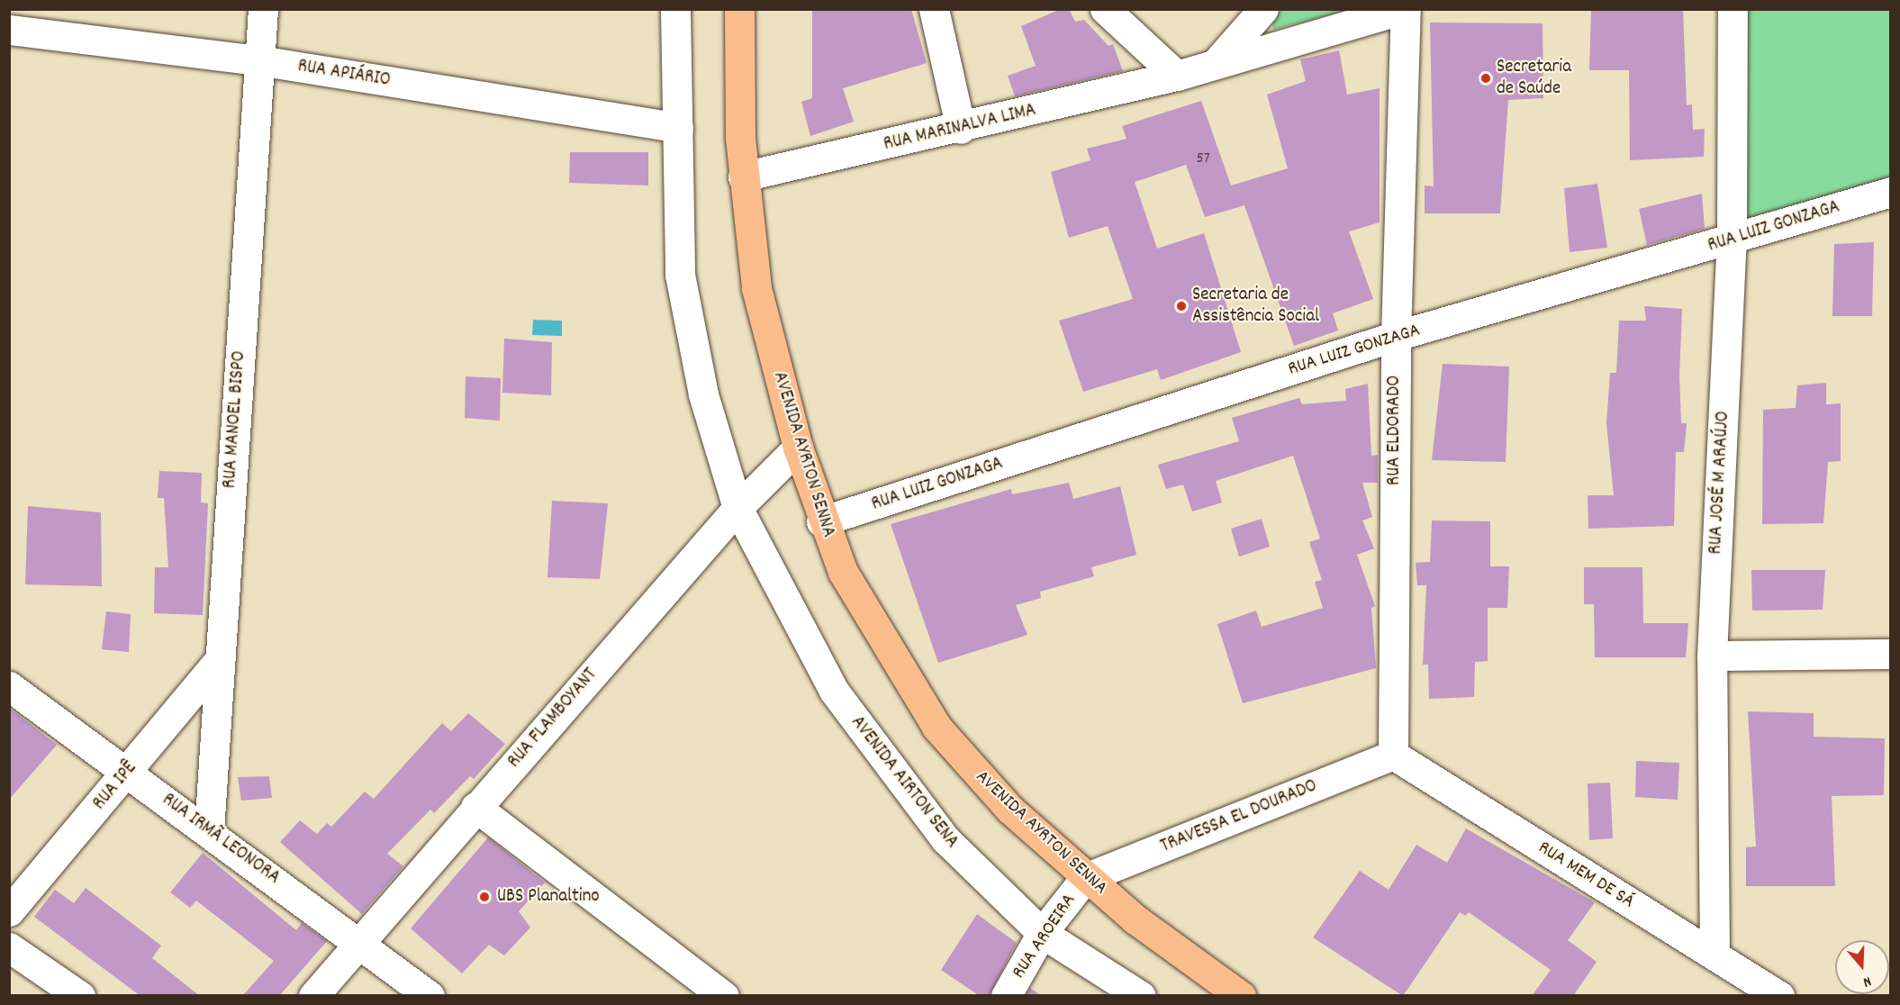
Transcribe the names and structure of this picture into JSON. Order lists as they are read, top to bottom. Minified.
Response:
{"streets":{"highway":["AVENIDA AYRTON SENNA"],"street":["RUA APIÁRIO","RUA MARINALVA LIMA","RUA LUIZ GONZAGA","RUA MANOEL BISPO","RUA ELDORADO","RUA JOSÉ M ARAÚJO","RUA FLAMBOYANT","AVENIDA AIRTON SENA","RUA IPÊ","TRAVESSA EL DOURADO","RUA IRMÃ LEONORA","RUA MEM DE SÁ","RUA AROEIRA"]},"crossings":[["RUA APIÁRIO","RUA MANOEL BISPO"],["RUA APIÁRIO","AVENIDA AIRTON SENA"],["RUA MARINALVA LIMA","RUA ELDORADO"],["RUA MARINALVA LIMA","AVENIDA AYRTON SENNA"],["RUA LUIZ GONZAGA","RUA ELDORADO"],["RUA LUIZ GONZAGA","AVENIDA AYRTON SENNA"],["RUA LUIZ GONZAGA","RUA JOSÉ M ARAÚJO"],["RUA MANOEL BISPO","RUA IPÊ"],["RUA MANOEL BISPO","RUA IRMÃ LEONORA"],["RUA ELDORADO","TRAVESSA EL DOURADO"],["RUA ELDORADO","RUA MEM DE SÁ"],["AVENIDA AYRTON SENNA","RUA FLAMBOYANT"],["AVENIDA AYRTON SENNA","TRAVESSA EL DOURADO"],["AVENIDA AYRTON SENNA","RUA AROEIRA"],["RUA JOSÉ M ARAÚJO","RUA MEM DE SÁ"],["RUA FLAMBOYANT","AVENIDA AIRTON SENA"],["RUA FLAMBOYANT","RUA IRMÃ LEONORA"],["AVENIDA AIRTON SENA","RUA AROEIRA"],["RUA IPÊ","RUA IRMÃ LEONORA"],["TRAVESSA EL DOURADO","RUA MEM DE SÁ"],["TRAVESSA EL DOURADO","RUA AROEIRA"]],"places":["Secretaria de Saúde","Secretaria de Assistência Social","UBS Planaltino"],"house_numbers":["57"],"north":"bottom"}
